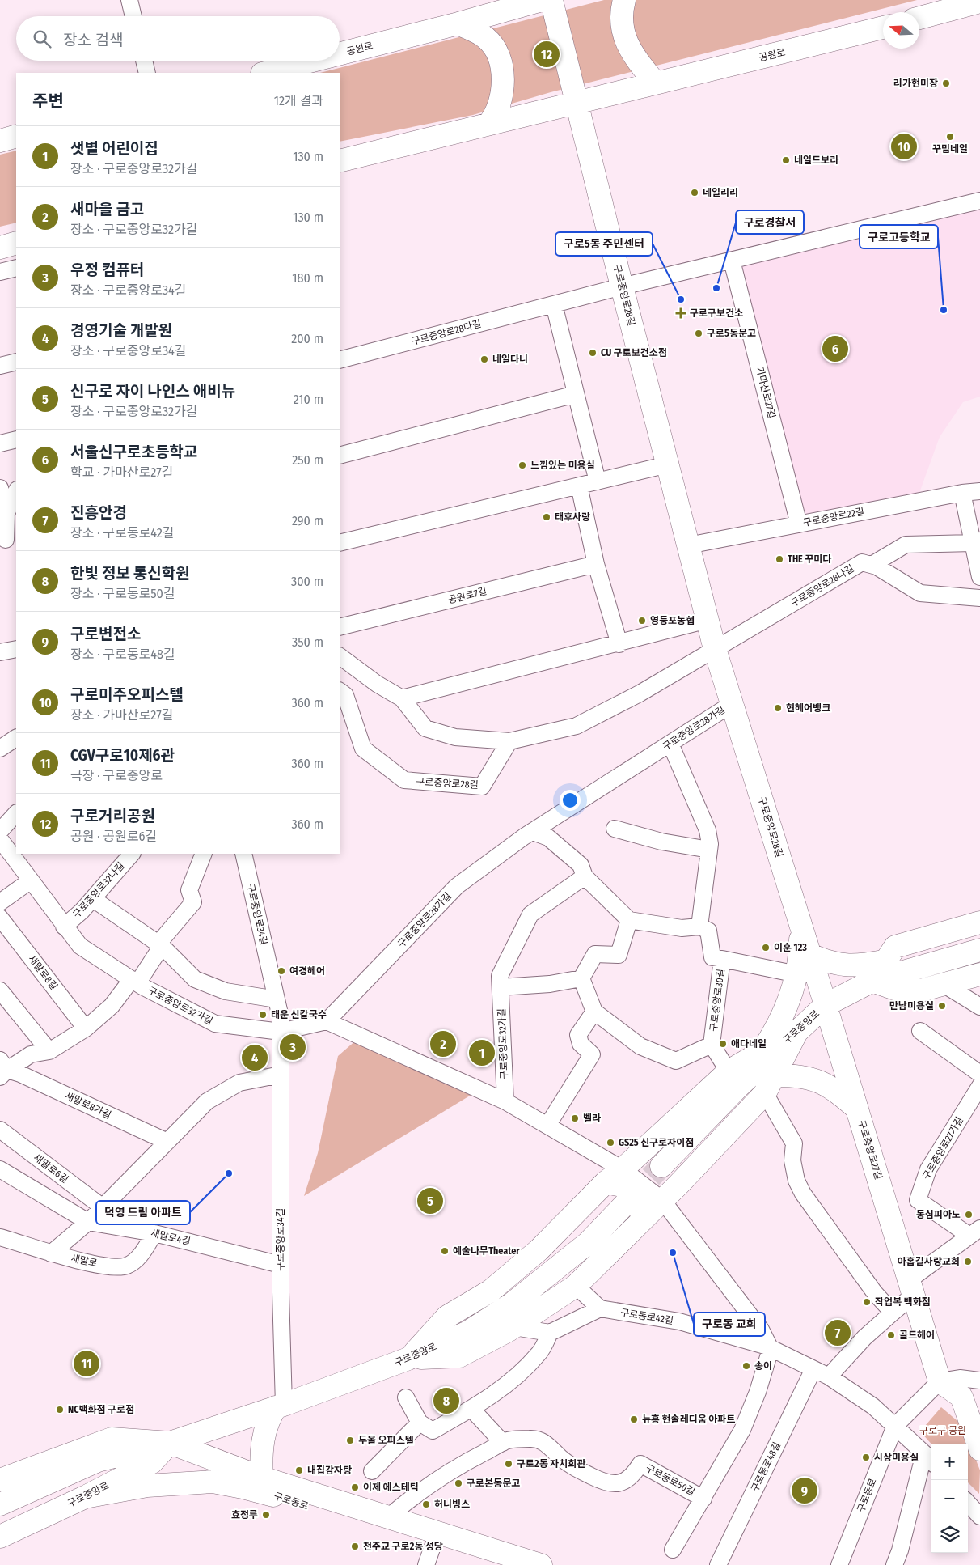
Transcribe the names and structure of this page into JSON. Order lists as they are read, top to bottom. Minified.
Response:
{"streets":{"street":["공원로","구로중앙로28길","구로중앙로28다길","가마산로27길","구로중앙로22길","구로중앙로28나길","공원로7길","구로중앙로28가길","구로중앙로32나길","구로중앙로34길","새말로8길","구로중앙로30길","구로중앙로32가길","구로중앙로","새말로8가길","구로중앙로27가길","구로중앙로27길","새말로6길","새말로4길","새말로","구로동로42길","구로동로48길","구로동로50길","구로동로"]},"crossings":[["공원로","구로중앙로28길"],["구로중앙로28길","구로중앙로28다길"],["구로중앙로28길","구로중앙로22길"],["구로중앙로28길","구로중앙로28나길"],["구로중앙로28길","구로중앙로28가길"],["구로중앙로28길","구로중앙로"],["구로중앙로28길","구로중앙로27길"],["가마산로27길","구로중앙로22길"],["구로중앙로28가길","구로중앙로32가길"],["구로중앙로32나길","구로중앙로32가길"],["구로중앙로34길","구로중앙로32가길"],["구로중앙로34길","구로중앙로"],["구로중앙로34길","새말로4길"],["새말로8길","새말로8가길"],["구로중앙로32가길","새말로8가길"],["구로중앙로","구로중앙로27길"],["구로중앙로","구로동로"],["구로중앙로27가길","구로중앙로27길"],["새말로4길","새말로"],["구로동로42길","구로동로48길"],["구로동로42길","구로동로"],["구로동로50길","구로동로"]],"parks":["구로구 공원"],"places":{"other":["리가현미장","꾸밈네일","네일드보라","네일리리","구로경찰서","구로5동 주민센터","구로고등학교","구로5동문고","CU 구로보건소점","네일다니","느낌있는 미용실","태후사랑","THE 꾸미다","영등포농협","현헤어뱅크","이훈 123","여경헤어","만남미용실","태운 신칼국수","애다네일","벨라","GS25 신구로자이점","덕영 드림 아파트","동심피아노","예술나무Theater","구로동 교회","아홉길사랑교회","작업복 백화점","골드헤어","송이","NC백화점 구로점","뉴홍 현솔레디움 아파트","두올 오피스텔","시상미용실","구로2동 자치회관","내집감자탕","구로본동문고","이제 에스테틱","허니빙스","효정루","천주교 구로2동 성당"],"health":["구로구보건소"]},"north":"left","page":{"search":"장소 검색","pins":["12","10","6","2","3","1","4","5","7","11","8","9"],"heading":["주변","12개 결과"],"list":[{"mark":"1","name":"샛별 어린이집","note":"장소 · 구로중앙로32가길","value":"130 m"},{"mark":"2","name":"새마을 금고","note":"장소 · 구로중앙로32가길","value":"130 m"},{"mark":"3","name":"우정 컴퓨터","note":"장소 · 구로중앙로34길","value":"180 m"},{"mark":"4","name":"경영기술 개발원","note":"장소 · 구로중앙로34길","value":"200 m"},{"mark":"5","name":"신구로 자이 나인스 애비뉴","note":"장소 · 구로중앙로32가길","value":"210 m"},{"mark":"6","name":"서울신구로초등학교","note":"학교 · 가마산로27길","value":"250 m"},{"mark":"7","name":"진흥안경","note":"장소 · 구로동로42길","value":"290 m"},{"mark":"8","name":"한빛 정보 통신학원","note":"장소 · 구로동로50길","value":"300 m"},{"mark":"9","name":"구로변전소","note":"장소 · 구로동로48길","value":"350 m"},{"mark":"10","name":"구로미주오피스텔","note":"장소 · 가마산로27길","value":"360 m"},{"mark":"11","name":"CGV구로10제6관","note":"극장 · 구로중앙로","value":"360 m"},{"mark":"12","name":"구로거리공원","note":"공원 · 공원로6길","value":"360 m"}],"map_buttons":["+","−"]}}
